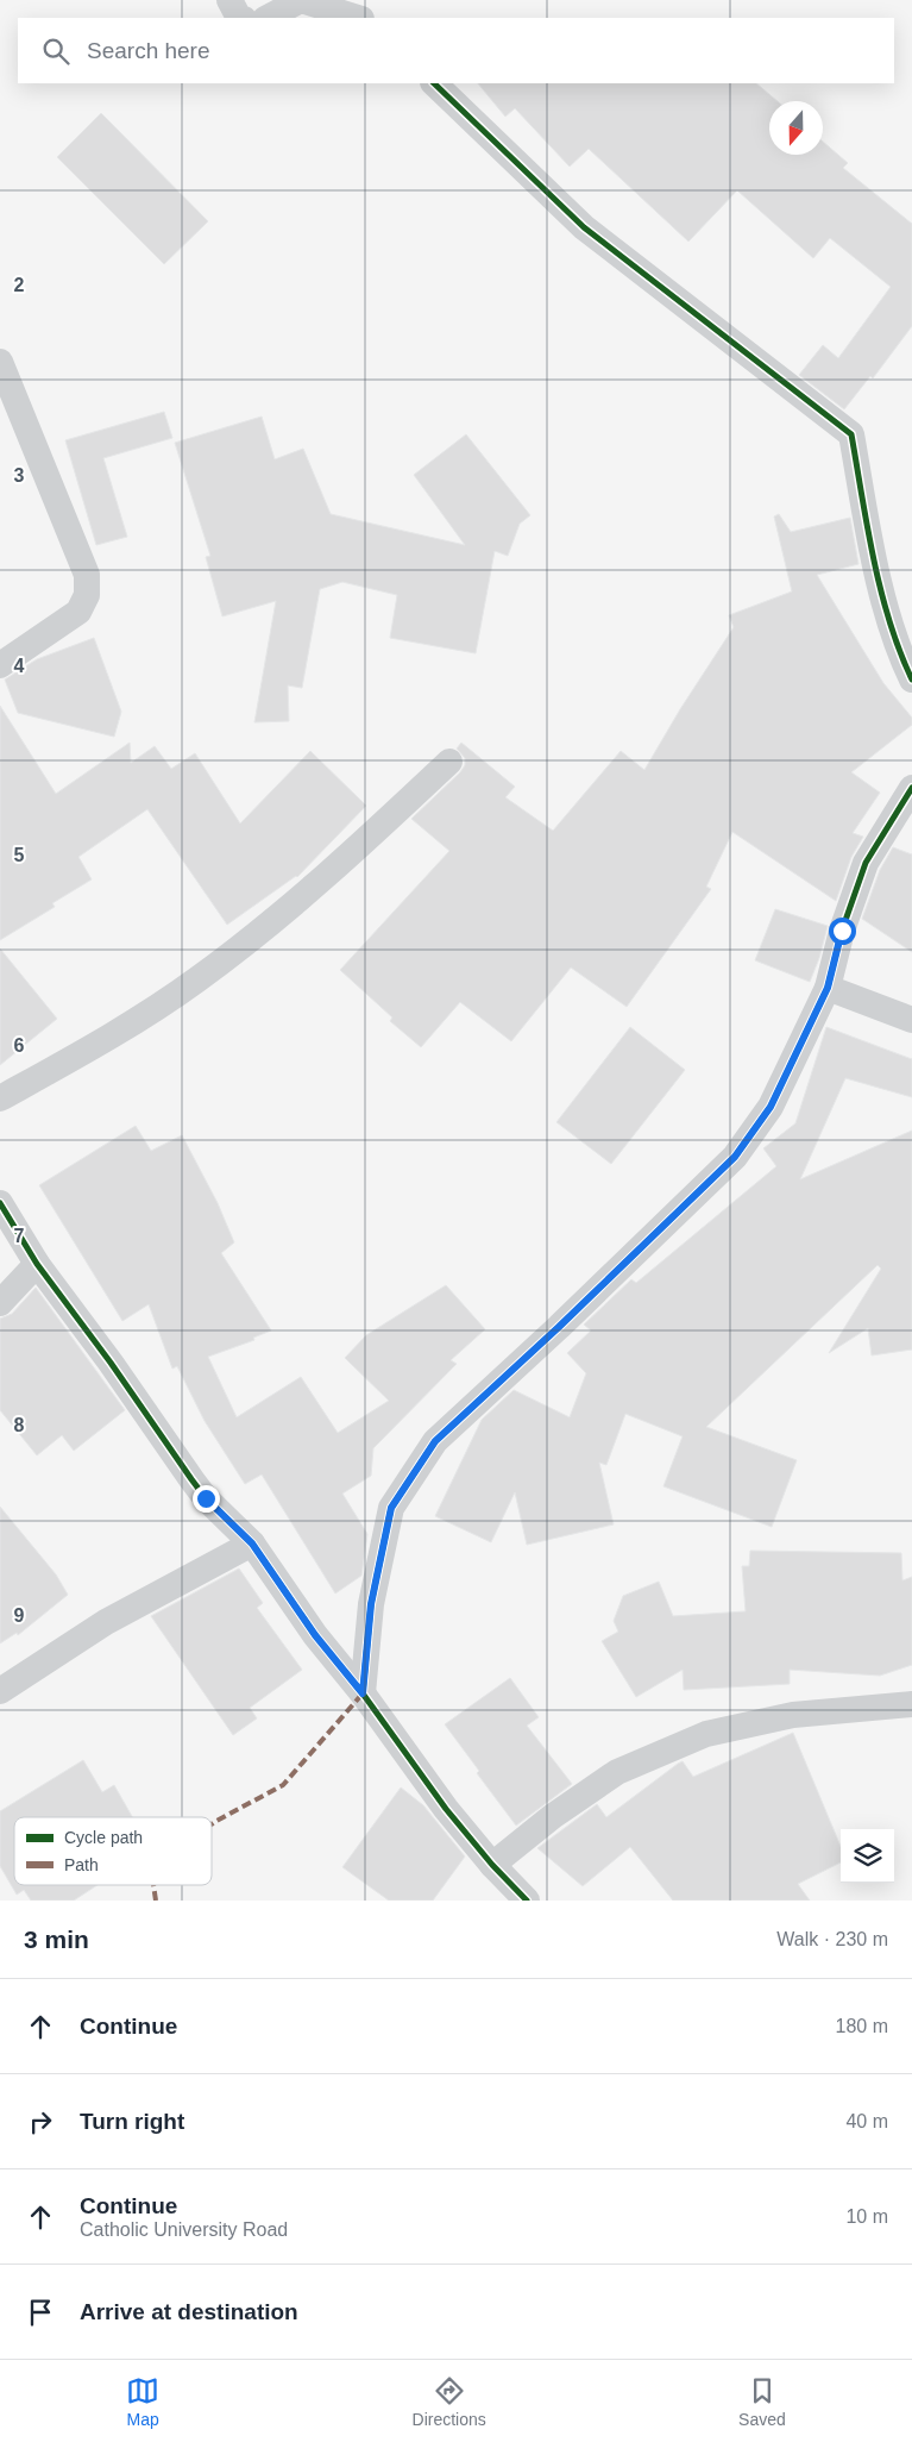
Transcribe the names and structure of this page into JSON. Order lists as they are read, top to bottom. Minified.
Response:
{"legend":["Cycle path","Path"],"north":"bottom","page":{"search":"Search here","heading":["3 min","Walk · 230 m"],"list":[["Continue","180 m"],["Turn right","40 m"],["Continue","Catholic University Road","10 m"],"Arrive at destination"],"nav":["Map","Directions","Saved"]},"grid":{"rows":["2","3","4","5","6","7","8","9"]}}
